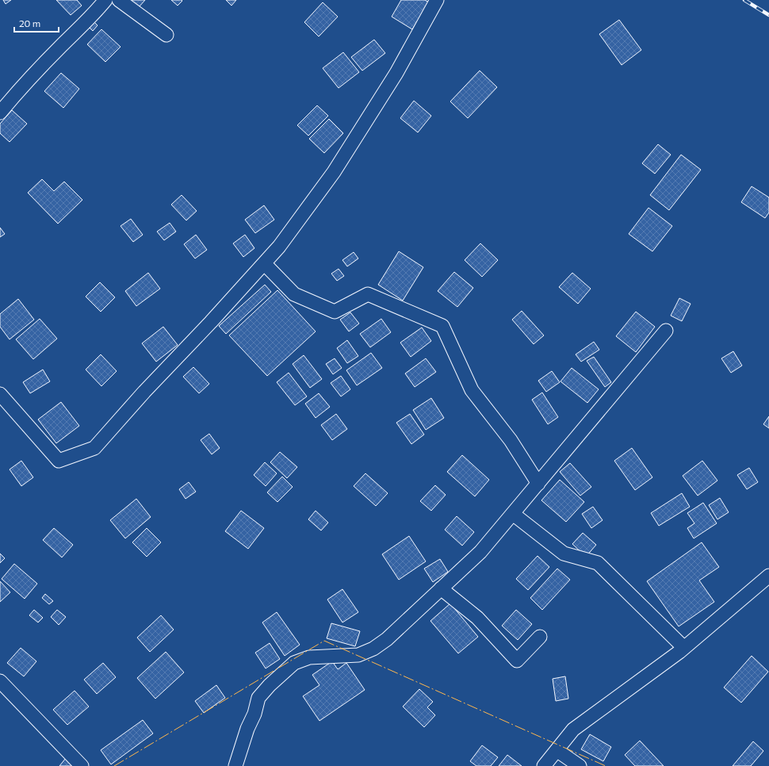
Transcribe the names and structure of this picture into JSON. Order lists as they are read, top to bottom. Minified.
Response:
{"scale_bar":"20 m"}
